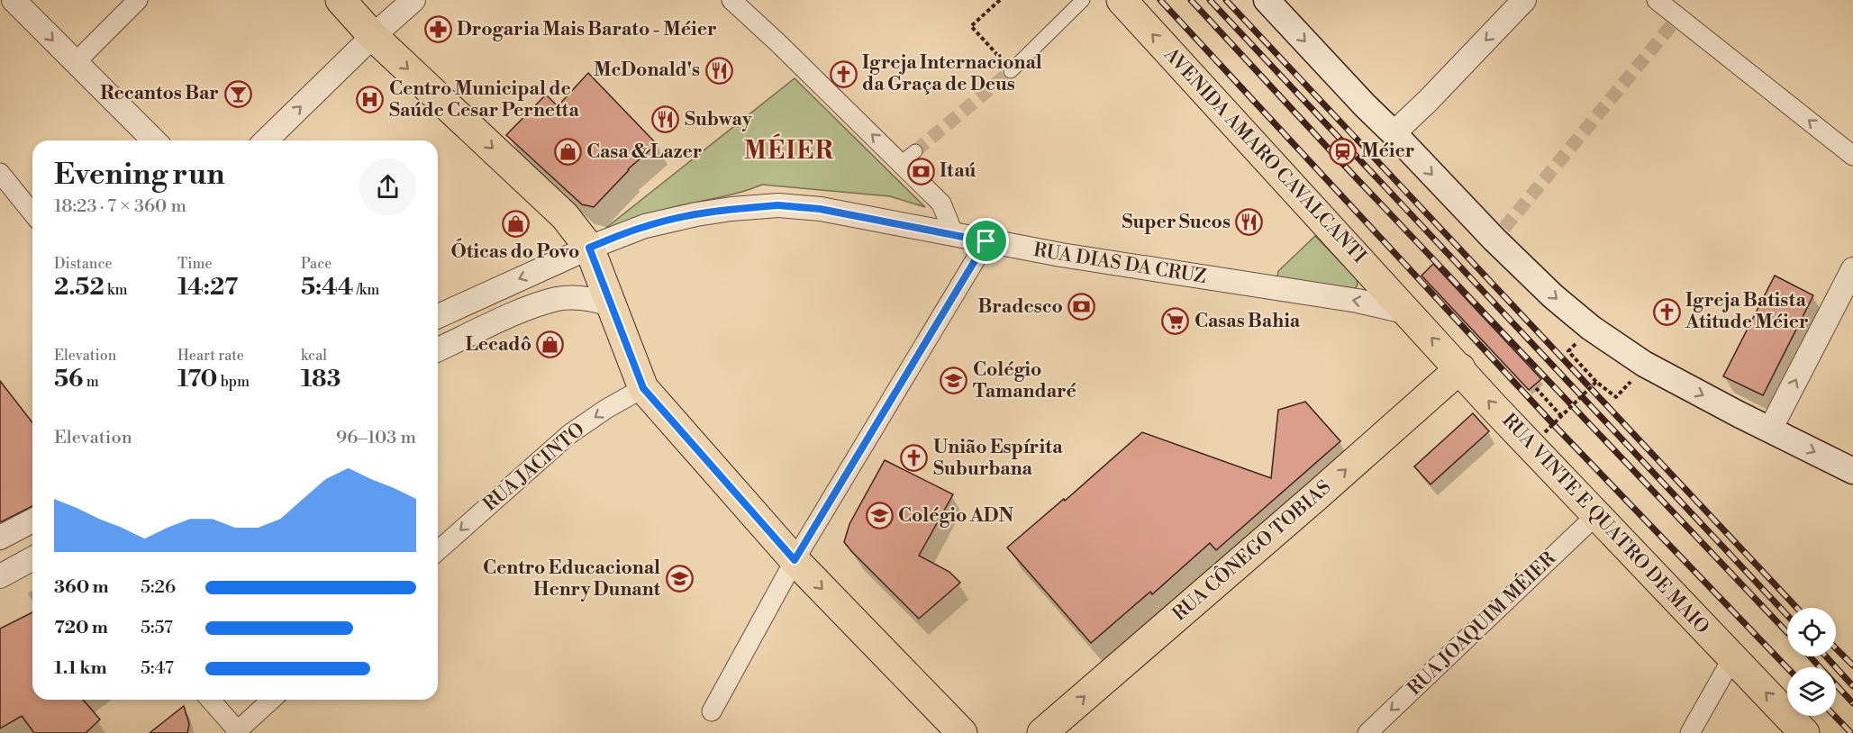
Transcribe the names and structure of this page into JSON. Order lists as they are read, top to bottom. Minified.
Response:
{"streets":{"main road":["AVENIDA AMARO CAVALCANTI","RUA VINTE E QUATRO DE MAIO","RUA CÔNEGO TOBIAS"],"street":["RUA DIAS DA CRUZ","RUA JACINTO","RUA JOAQUIM MÉIER"]},"crossings":[["AVENIDA AMARO CAVALCANTI","RUA DIAS DA CRUZ"],["AVENIDA AMARO CAVALCANTI","RUA VINTE E QUATRO DE MAIO"],["RUA DIAS DA CRUZ","RUA VINTE E QUATRO DE MAIO"],["RUA VINTE E QUATRO DE MAIO","RUA CÔNEGO TOBIAS"],["RUA VINTE E QUATRO DE MAIO","RUA JOAQUIM MÉIER"]],"one_way":["RUA DIAS DA CRUZ","RUA JACINTO","RUA CÔNEGO TOBIAS","RUA JOAQUIM MÉIER"],"districts":["MÉIER"],"places":{"pharmacy":["Drogaria Mais Barato - Méier"],"restaurant":["McDonald's","Subway","Super Sucos"],"church":["Igreja Internacional da Graça de Deus","Igreja Batista Atitude Méier","União Espírita Suburbana"],"bar":["Recantos Bar"],"hospital":["Centro Municipal de Saúde Cesar Pernetta"],"station":["Méier"],"shop":["Casa & Lazer","Óticas do Povo","Lecadô"],"bank":["Itaú","Bradesco"],"supermarket":["Casas Bahia"],"school or university":["Colégio Tamandaré","Colégio ADN","Centro Educacional Henry Dunant"]},"page":{"heading":["Evening run","18:23 · 7 × 360 m"],"stats":[["Distance","2.52 km"],["Time","14:27"],["Pace","5:44 /km"],["Elevation","56 m"],["Heart rate","170 bpm"],["kcal","183"]],"chart":["Elevation","96–103 m"],"list":[{"name":"360 m","note":"5:26"},{"name":"720 m","note":"5:57"},{"name":"1.1 km","note":"5:47"}]}}
